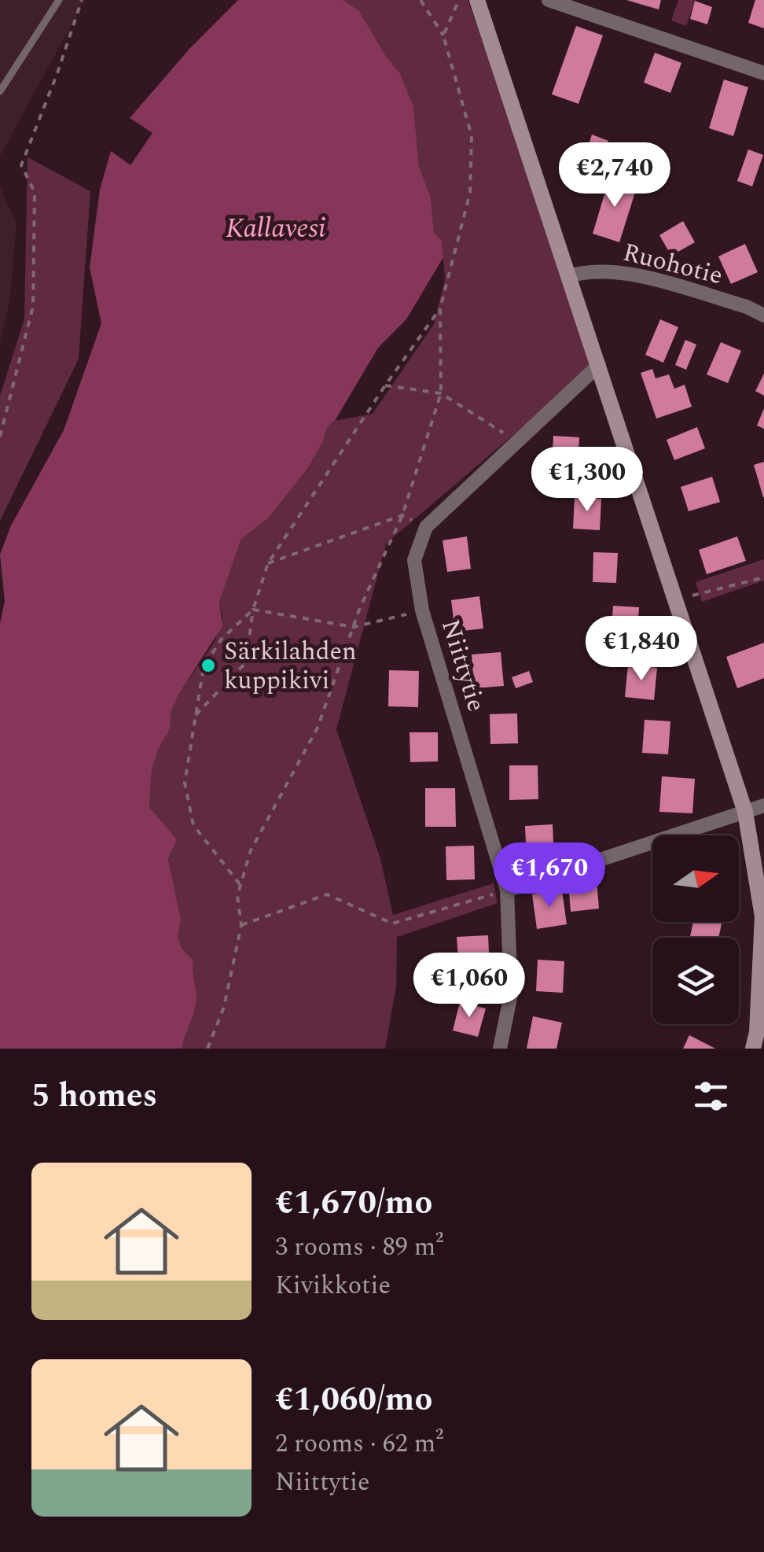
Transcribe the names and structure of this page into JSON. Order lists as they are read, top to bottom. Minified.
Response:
{"streets":{"street":["Ruohotie","Niittytie"]},"water":["Kallavesi"],"places":["Särkilahden kuppikivi"],"north":"right","page":{"price":["€2,740","€1,300","€1,840","€1,670","€1,060"],"heading":"5 homes","list":[{"name":"€1,670/mo","note":"3 rooms · 89 m² · Kivikkotie"},{"name":"€1,060/mo","note":"2 rooms · 62 m² · Niittytie"}]}}
